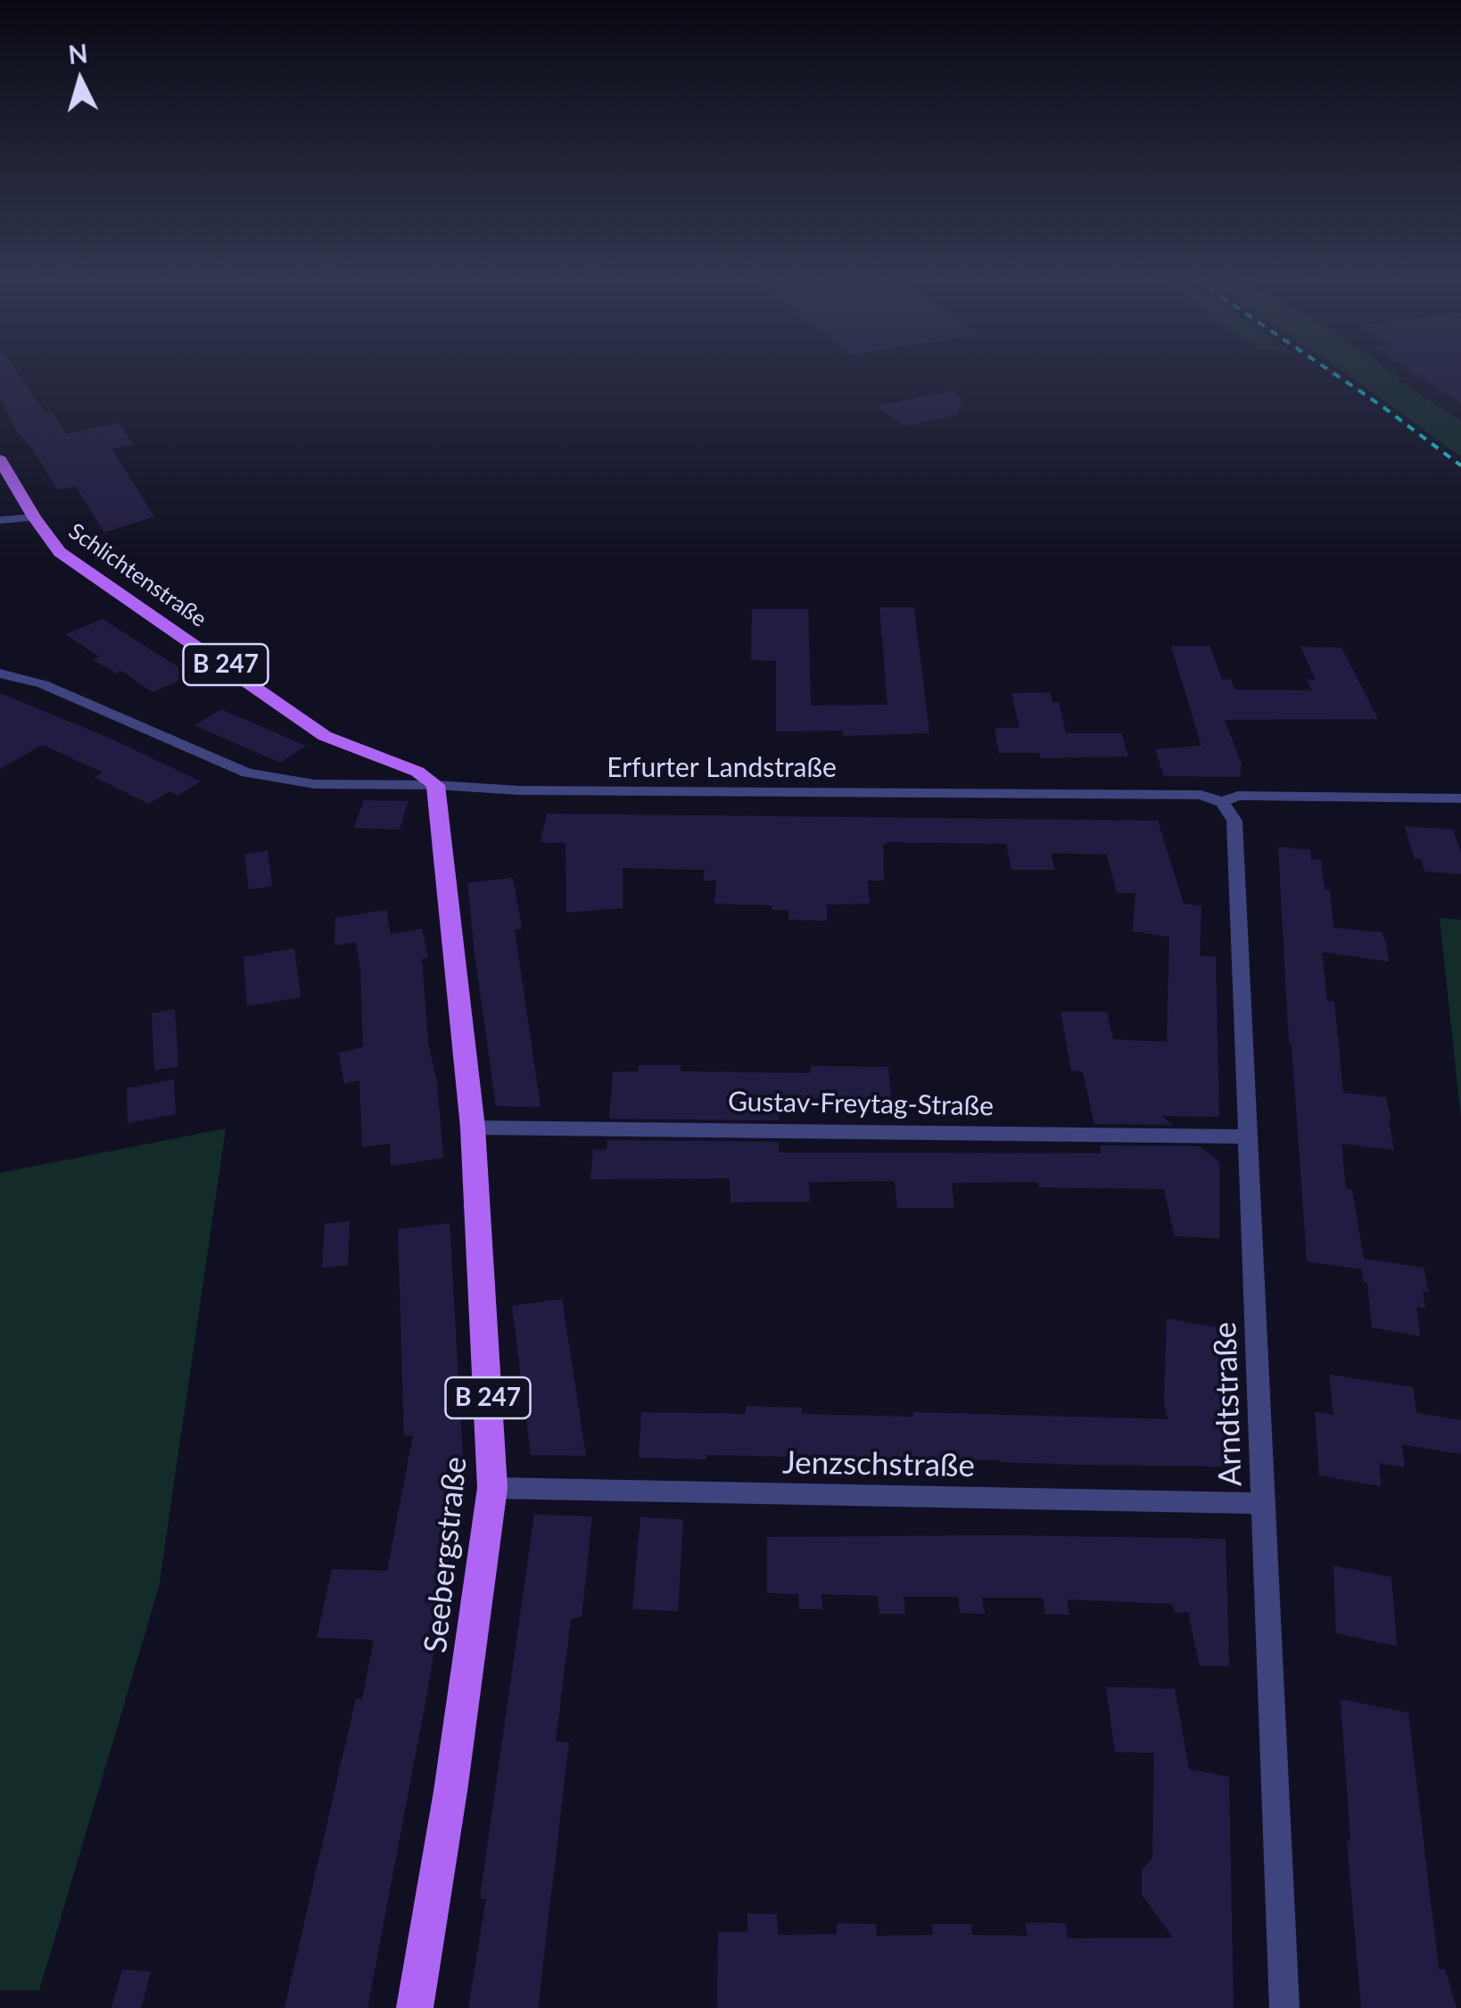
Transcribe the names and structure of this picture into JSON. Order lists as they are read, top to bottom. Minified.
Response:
{"streets":{"main road":["Schlichtenstraße","B 247","Seebergstraße"],"street":["Erfurter Landstraße","Gustav-Freytag-Straße","Arndtstraße","Jenzschstraße"]},"crossings":[["Schlichtenstraße","B 247"],["Schlichtenstraße","Erfurter Landstraße"],["Schlichtenstraße","Seebergstraße"],["Erfurter Landstraße","Arndtstraße"],["Erfurter Landstraße","Seebergstraße"],["Gustav-Freytag-Straße","Arndtstraße"],["Gustav-Freytag-Straße","Seebergstraße"],["Arndtstraße","Jenzschstraße"],["Jenzschstraße","Seebergstraße"]],"north":"top"}
